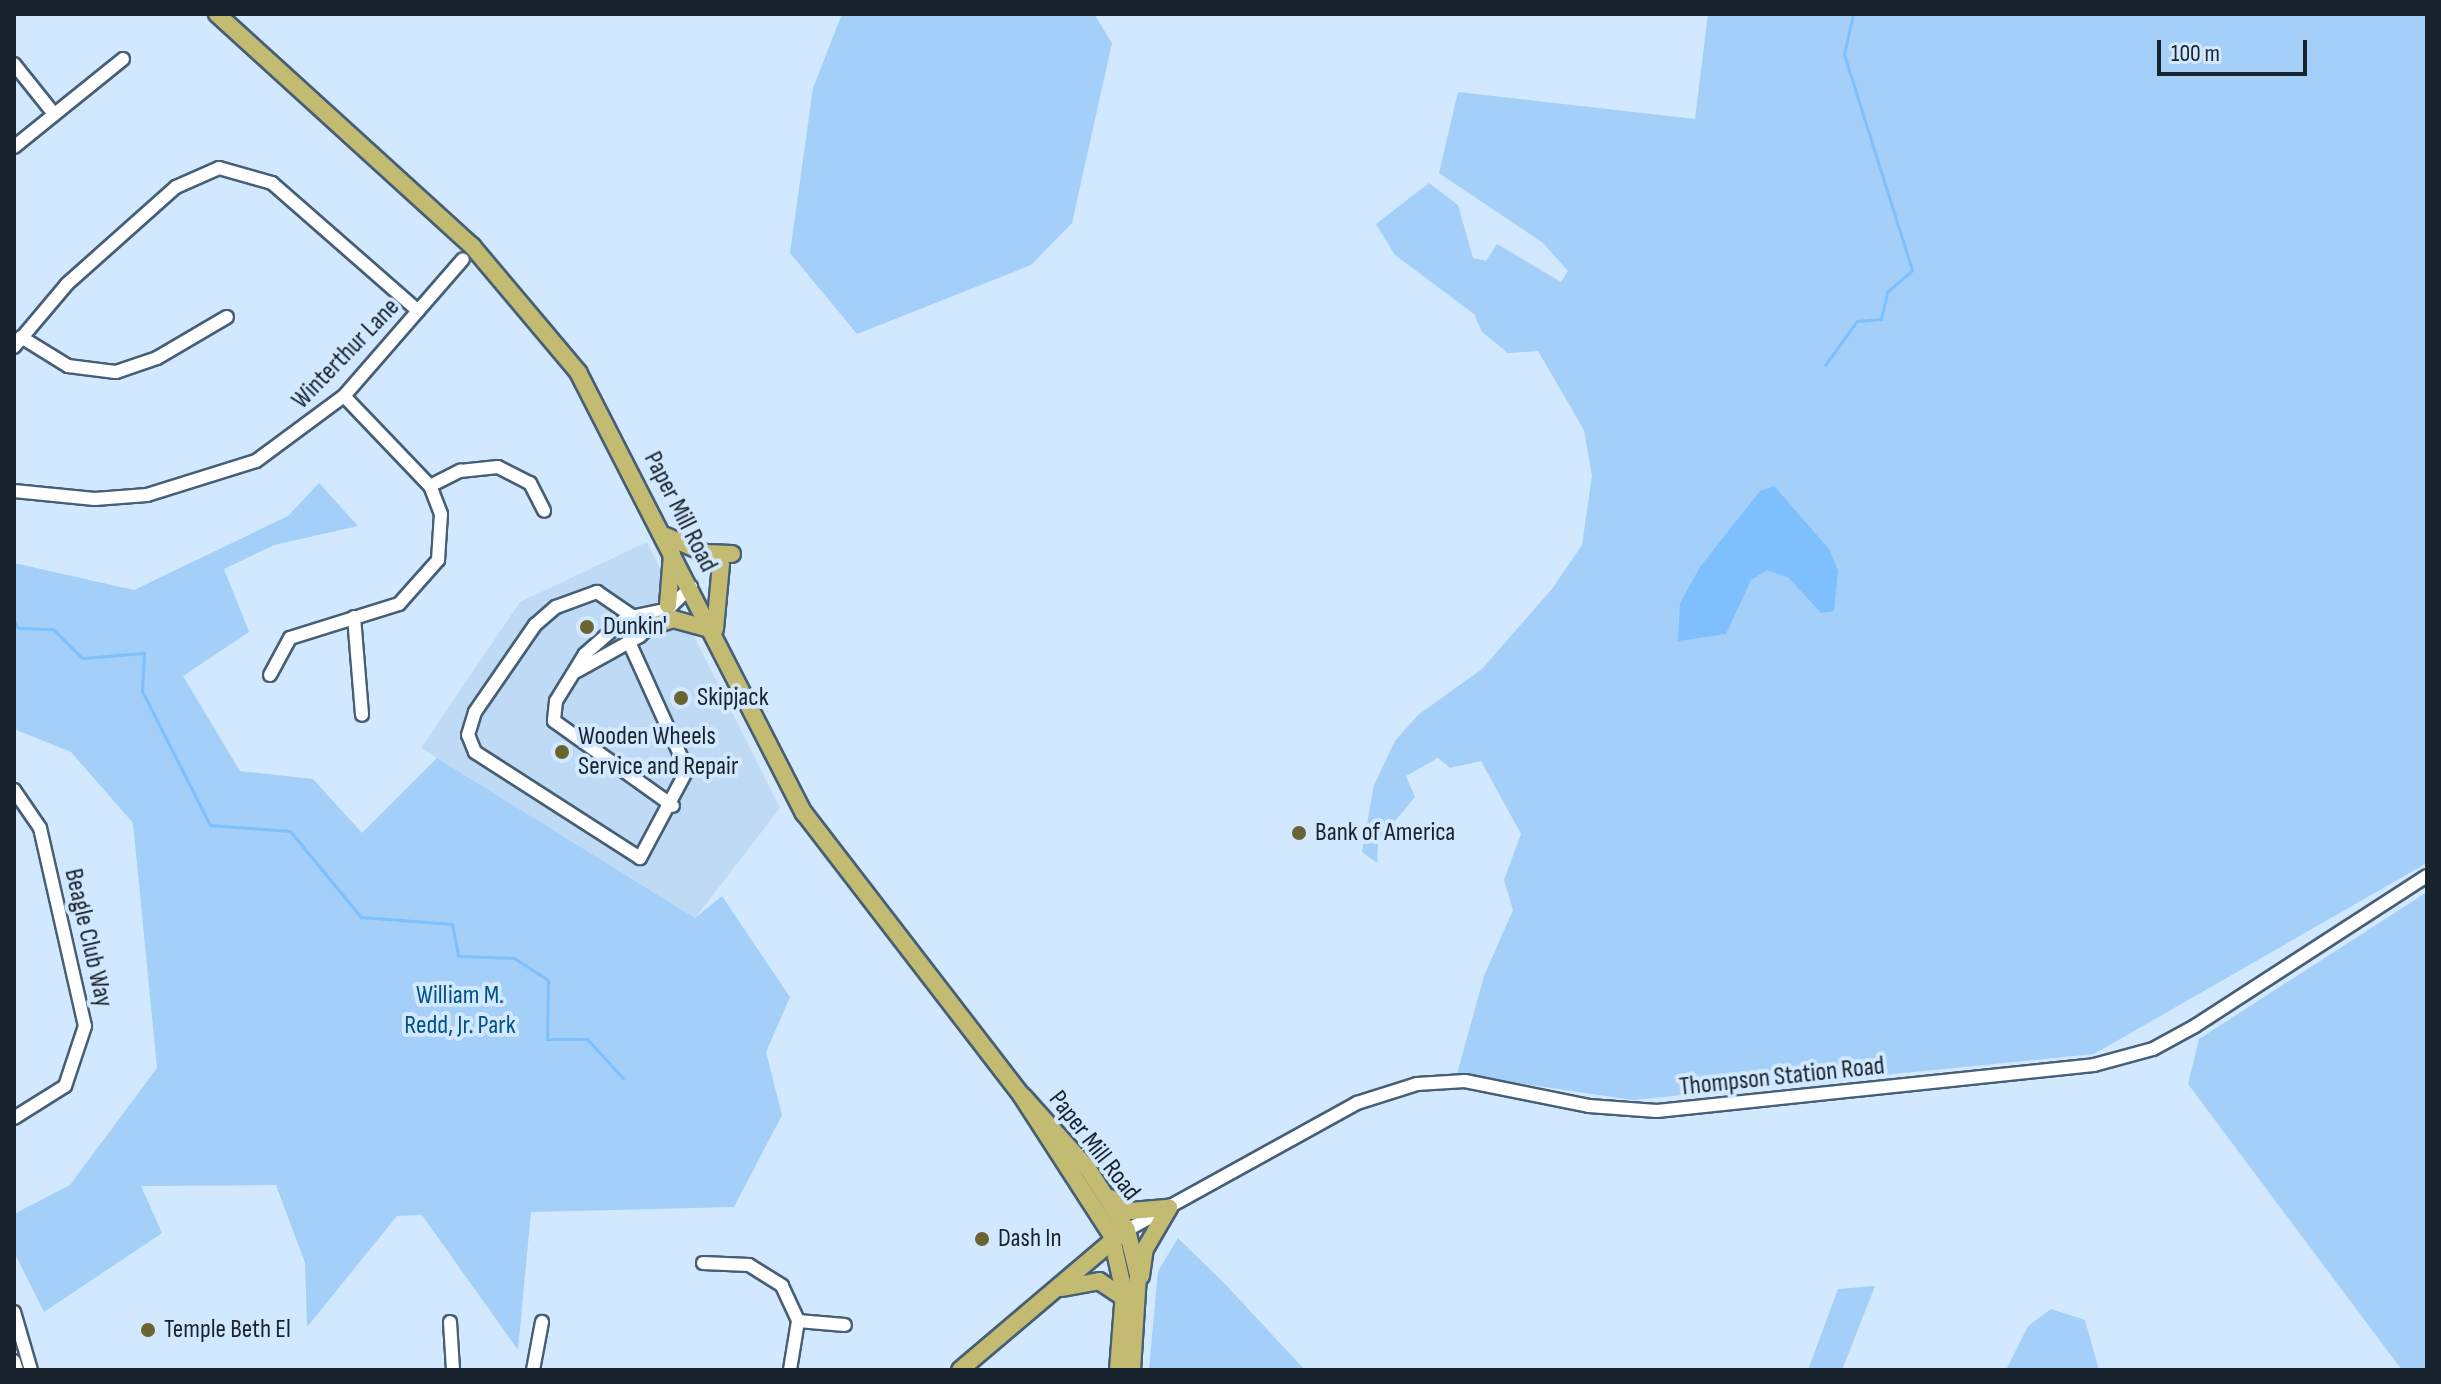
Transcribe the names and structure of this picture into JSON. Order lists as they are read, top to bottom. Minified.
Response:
{"streets":{"main road":["Paper Mill Road"],"street":["Winterthur Lane","Beagle Club Way","Thompson Station Road"]},"crossings":[["Paper Mill Road","Thompson Station Road"]],"parks":["William M. Redd, Jr. Park"],"places":["Dunkin'","Skipjack","Wooden Wheels Service and Repair","Bank of America","Dash In","Temple Beth El"],"scale_bar":"100 m"}
